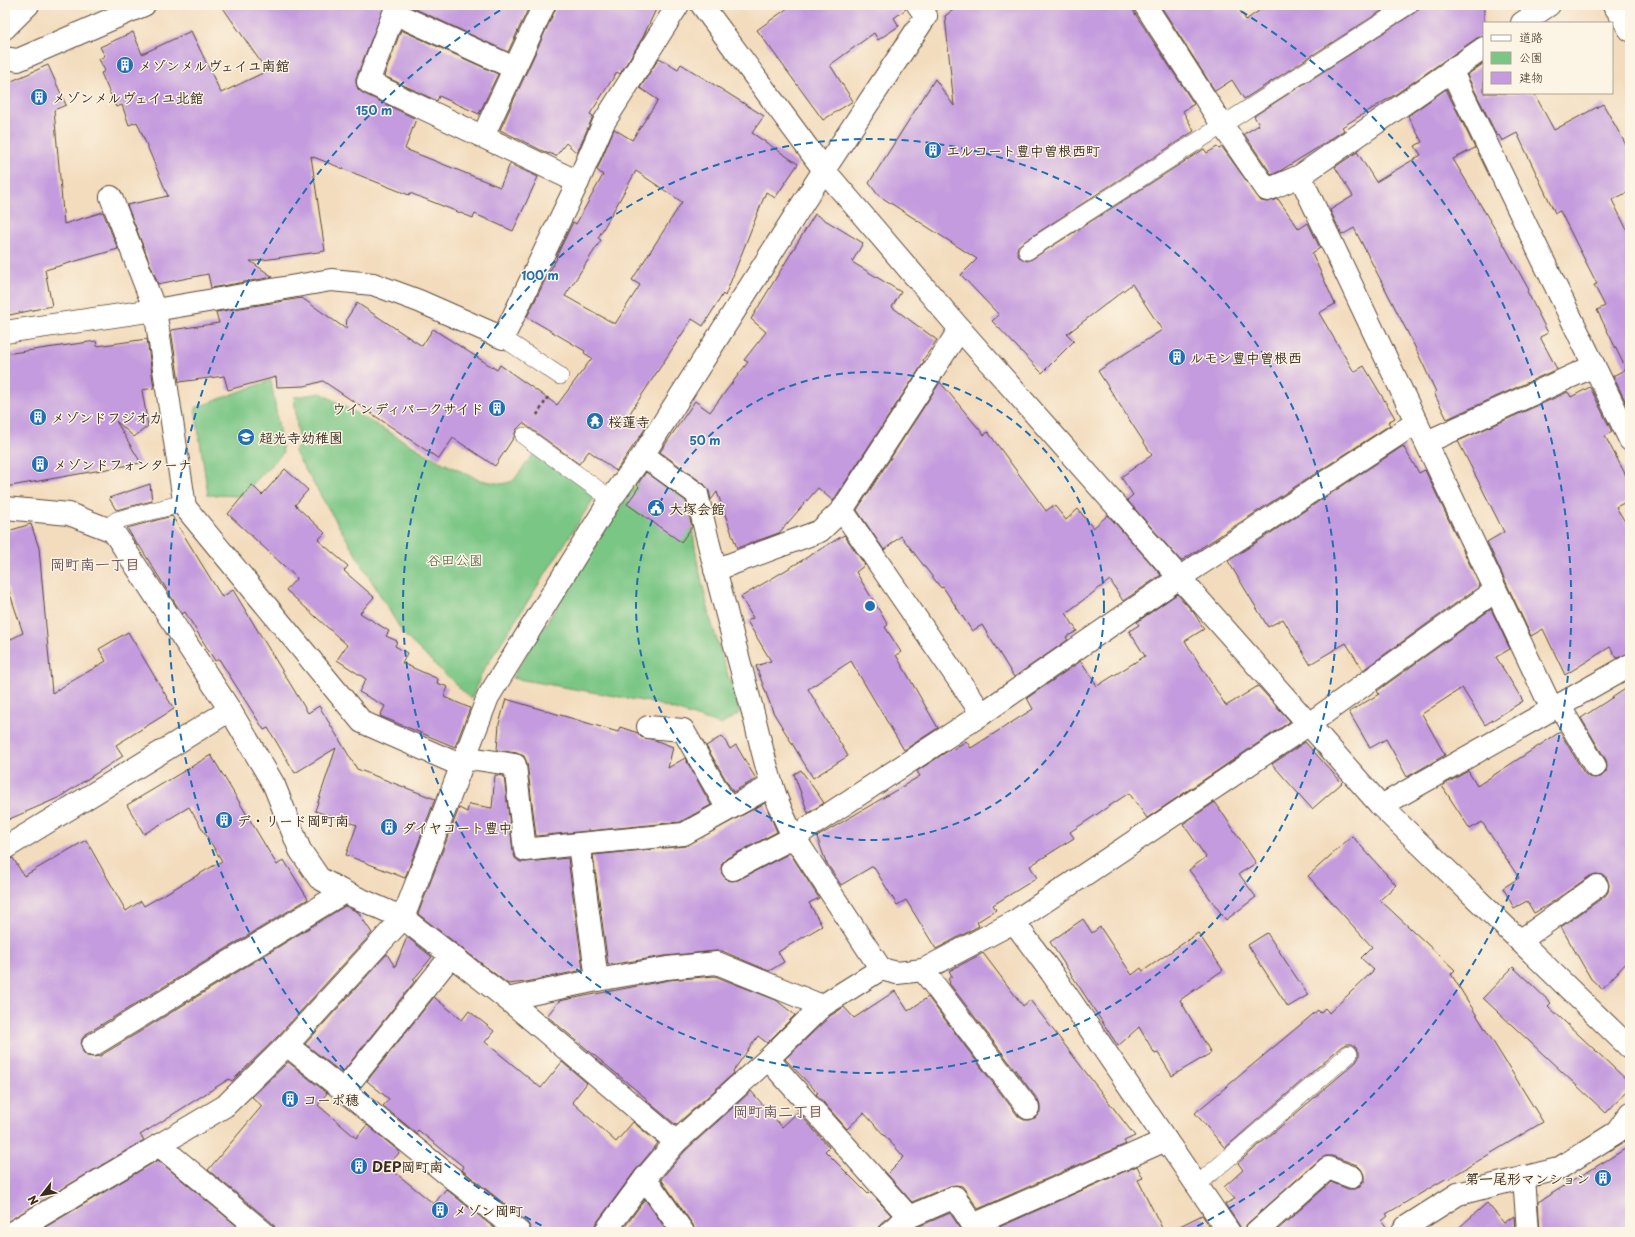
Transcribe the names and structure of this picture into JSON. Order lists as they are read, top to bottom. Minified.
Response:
{"districts":["岡町南一丁目","岡町南二丁目"],"parks":["谷田公園"],"places":{"building":["メゾンメルヴェイユ南館","メゾンメルヴェイユ北館","エルコート豊中曽根西町","ルモン豊中曽根西","ウインディパークサイド","メゾンドフジオカ","メゾンドフォンターナ","デ・リード岡町南","ダイヤコート豊中","コーポ穂","DEP岡町南","第一尾形マンション","メゾン岡町"],"temple":["桜蓮寺"],"school or university":["超光寺幼稚園"],"public building":["大塚会館"]},"legend":["道路","公園","建物"],"north":"bottom left","rings":["150 m","100 m","50 m"]}
